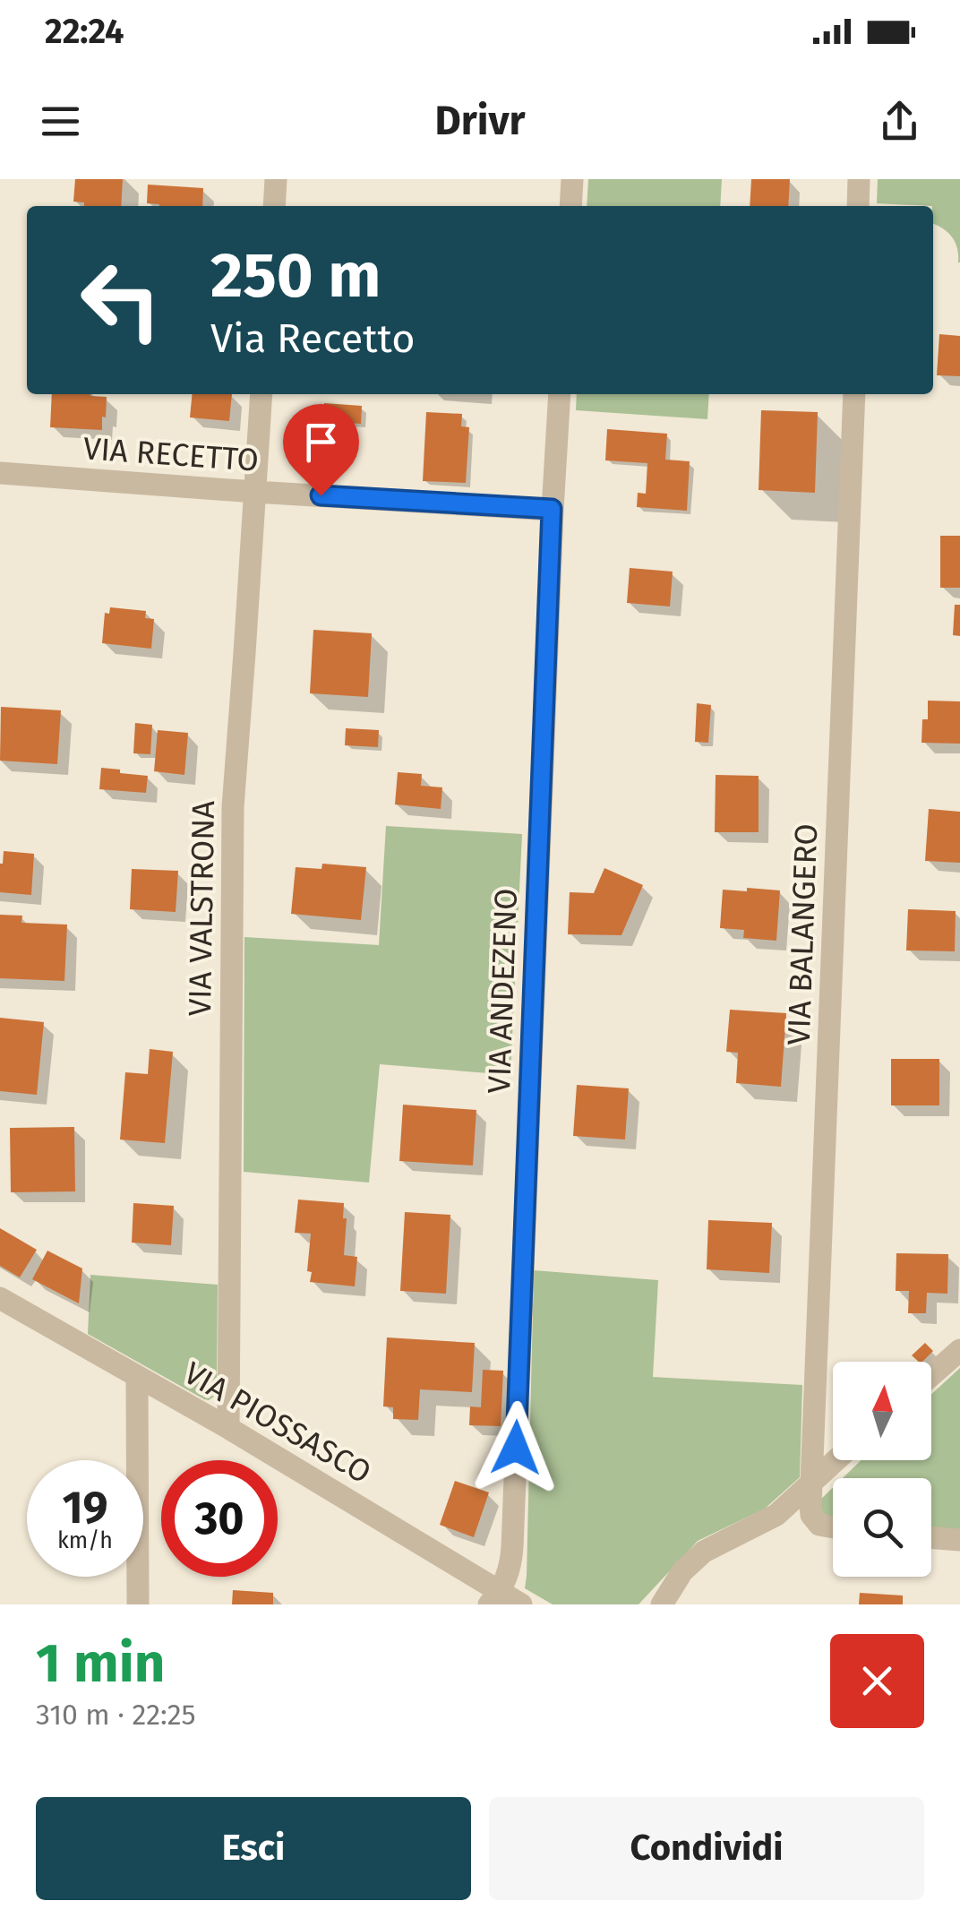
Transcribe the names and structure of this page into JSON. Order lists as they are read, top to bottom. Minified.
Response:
{"streets":{"street":["VIA RECETTO","VIA VALSTRONA","VIA BALANGERO","VIA ANDEZENO","VIA PIOSSASCO"]},"crossings":[["VIA RECETTO","VIA VALSTRONA"],["VIA RECETTO","VIA ANDEZENO"],["VIA VALSTRONA","VIA PIOSSASCO"],["VIA ANDEZENO","VIA PIOSSASCO"]],"north":"top","page":{"status":"22:24","header":"Drivr","turn":["250 m","Via Recetto"],"speed":"19 km/h","limit":"30","heading":["1 min","310 m · 22:25"],"buttons":["Esci","Condividi"]}}
